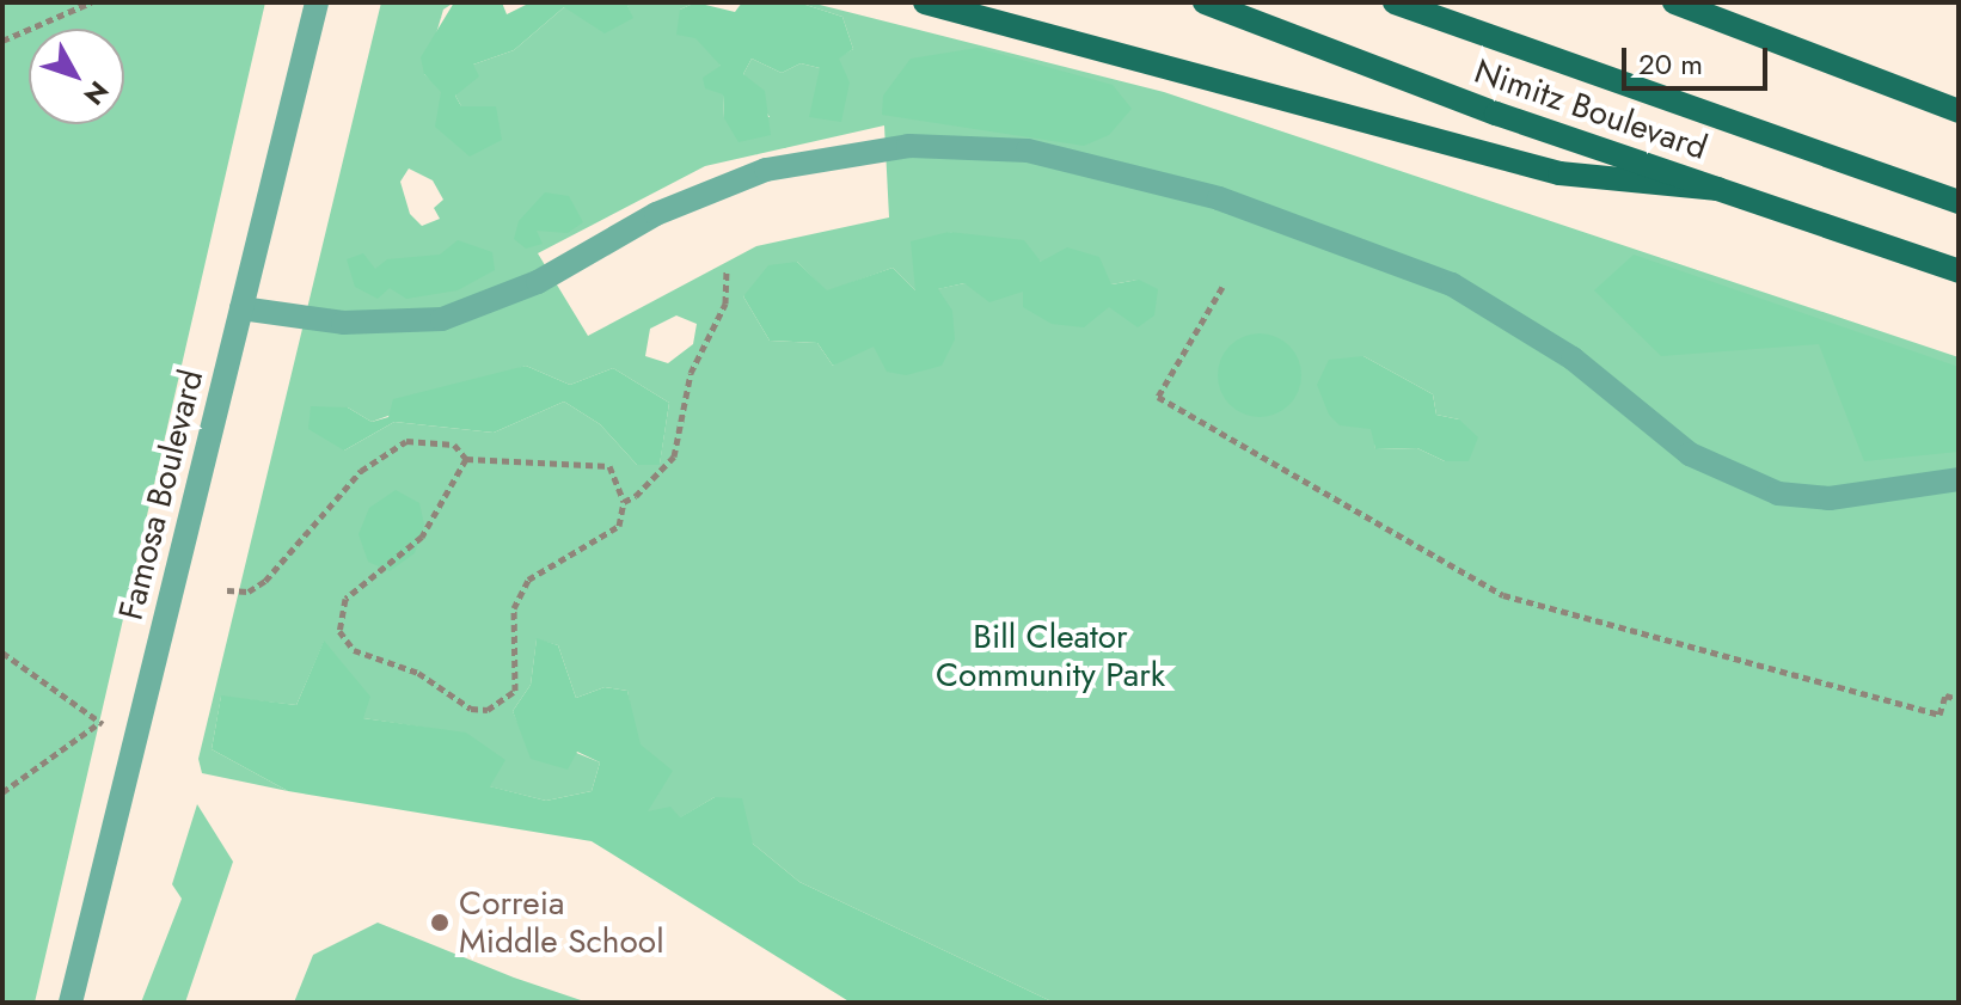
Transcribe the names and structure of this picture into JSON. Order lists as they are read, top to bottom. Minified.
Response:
{"streets":{"main road":["Nimitz Boulevard"],"street":["Famosa Boulevard"]},"parks":["Bill Cleator Community Park"],"places":["Correia Middle School"],"scale_bar":"20 m","north":"bottom right"}
